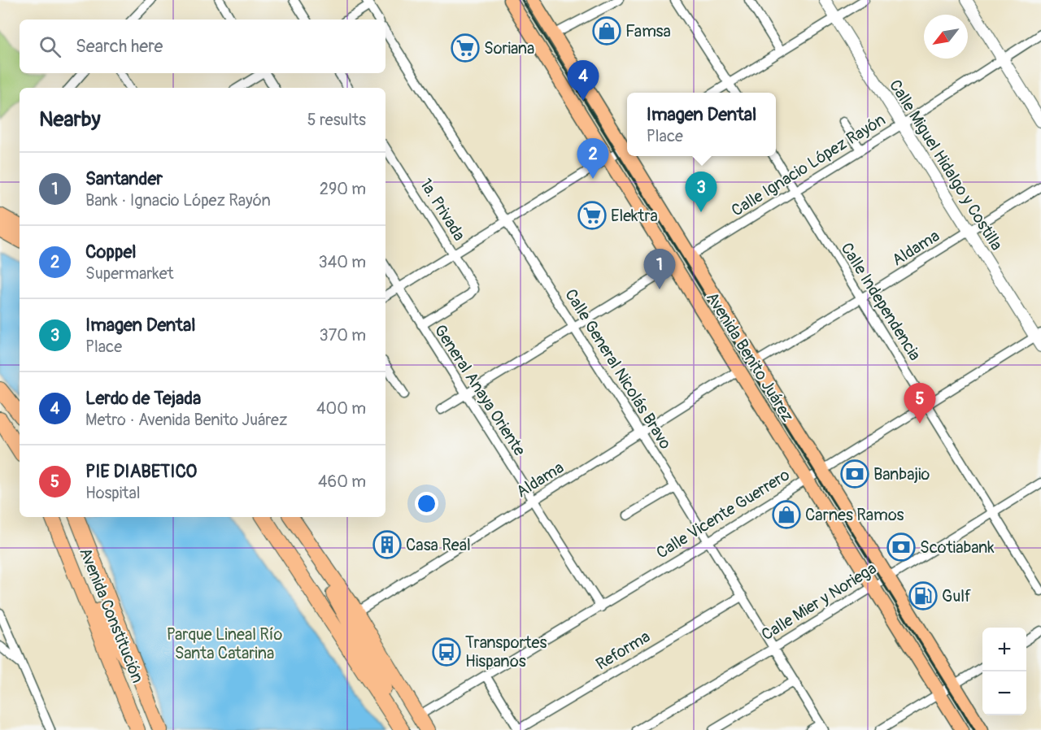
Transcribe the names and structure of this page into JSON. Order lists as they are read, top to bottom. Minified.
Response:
{"streets":{"highway":["Avenida Constitución"],"main road":["Avenida Benito Juárez"],"street":["Calle Ignacio López Rayón","Calle Miguel Hidalgo y Costilla","1a. Privada","Aldama","Calle Independencia","Calle General Nicolás Bravo","General Anaya Oriente","Calle Vicente Guerrero","Calle Mier y Noriega","Reforma"]},"crossings":[["Calle Ignacio López Rayón","Calle Miguel Hidalgo y Costilla"],["Calle Ignacio López Rayón","Calle Independencia"],["Calle Ignacio López Rayón","Avenida Benito Juárez"],["Calle Miguel Hidalgo y Costilla","Aldama"],["Calle Miguel Hidalgo y Costilla","Calle Vicente Guerrero"],["1a. Privada","General Anaya Oriente"],["Aldama","Calle Independencia"],["Aldama","Avenida Benito Juárez"],["Aldama","Calle General Nicolás Bravo"],["Aldama","General Anaya Oriente"],["Calle Independencia","Calle Vicente Guerrero"],["Calle Independencia","Calle Mier y Noriega"],["Avenida Benito Juárez","Calle Vicente Guerrero"],["Avenida Benito Juárez","Calle Mier y Noriega"],["Calle General Nicolás Bravo","Calle Vicente Guerrero"],["Calle General Nicolás Bravo","Calle Mier y Noriega"],["Calle General Nicolás Bravo","Reforma"],["General Anaya Oriente","Calle Vicente Guerrero"]],"parks":["Parque Lineal Río Santa Catarina"],"places":{"shop":["Famsa","Carnes Ramos"],"supermarket":["Soriana","Elektra"],"bank":["Banbajio","Scotiabank"],"building":["Casa Real"],"fuel station":["Gulf"],"bus stop":["Transportes Hispanos"]},"north":"bottom left","page":{"search":"Search here","pins":["4","2","3","1","5"],"heading":["Nearby","5 results"],"popup":["Imagen Dental","Place"],"list":[{"mark":"1","name":"Santander","note":"Bank · Ignacio López Rayón","value":"290 m"},{"mark":"2","name":"Coppel","note":"Supermarket","value":"340 m"},{"mark":"3","name":"Imagen Dental","note":"Place","value":"370 m"},{"mark":"4","name":"Lerdo de Tejada","note":"Metro · Avenida Benito Juárez","value":"400 m"},{"mark":"5","name":"PIE DIABETICO","note":"Hospital","value":"460 m"}],"map_buttons":["+","−"]}}
